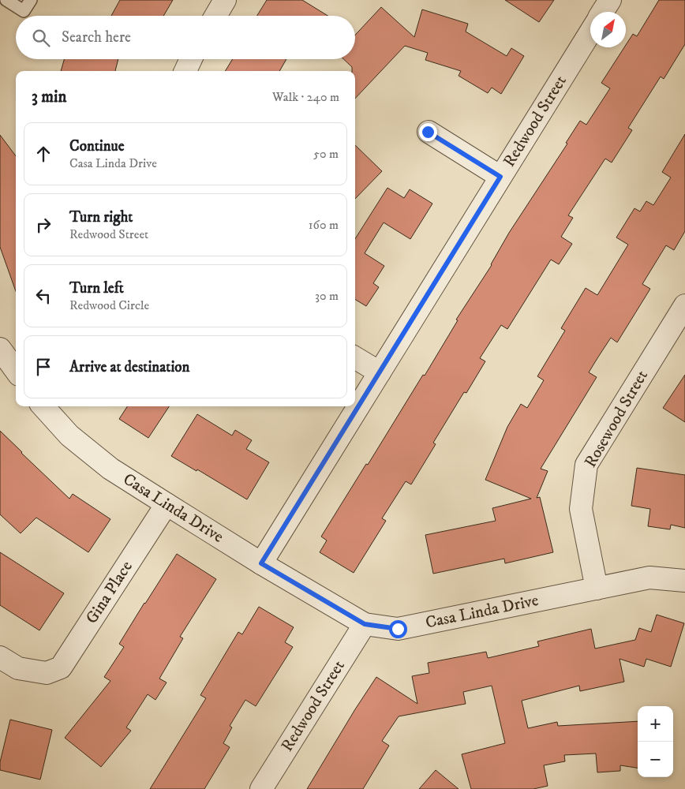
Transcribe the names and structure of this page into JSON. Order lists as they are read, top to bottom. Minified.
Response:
{"streets":{"street":["Redwood Street","Rosewood Street","Casa Linda Drive","Gina Place"]},"crossings":[["Redwood Street","Casa Linda Drive"],["Rosewood Street","Casa Linda Drive"],["Casa Linda Drive","Gina Place"]],"north":"top right","page":{"search":"Search here","heading":["3 min","Walk · 240 m"],"list":[["Continue","Casa Linda Drive","50 m"],["Turn right","Redwood Street","160 m"],["Turn left","Redwood Circle","30 m"],"Arrive at destination"],"map_buttons":["+","−"]}}
